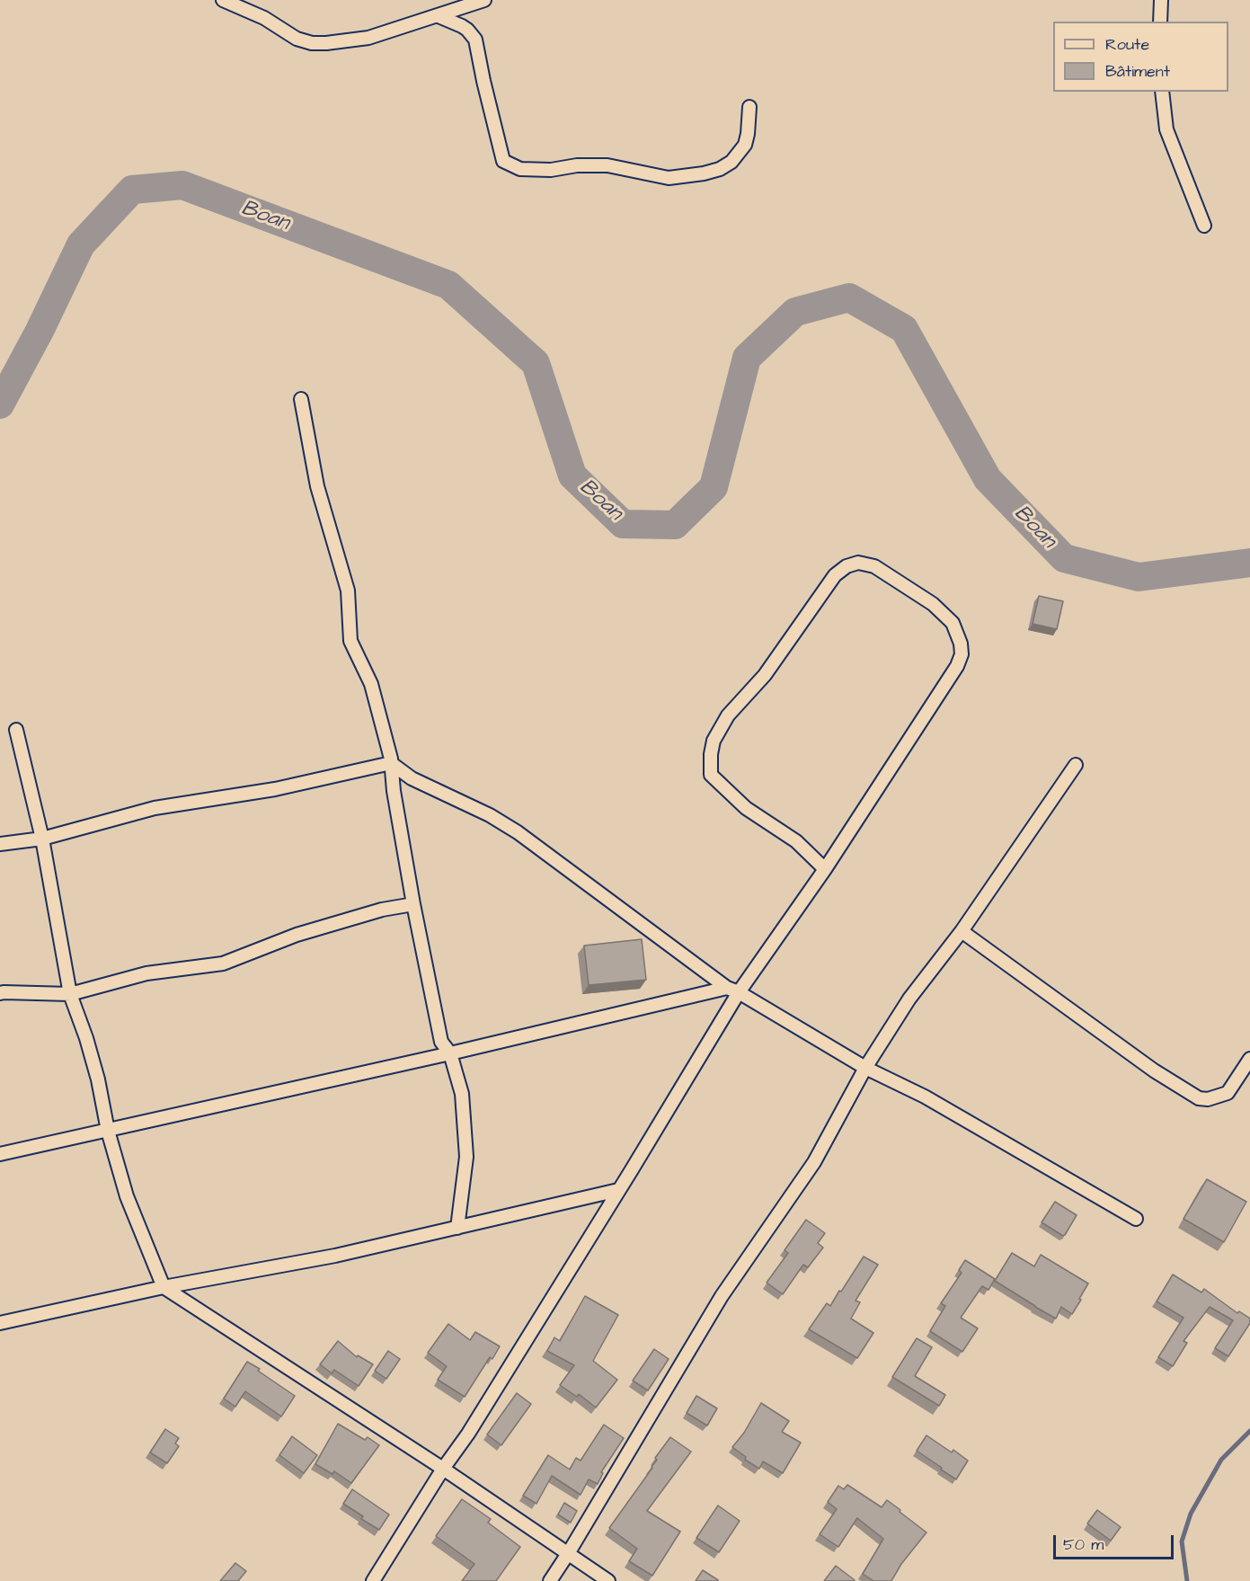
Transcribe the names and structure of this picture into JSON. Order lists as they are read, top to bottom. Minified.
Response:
{"water":["Boan"],"legend":["Route","Bâtiment"],"scale_bar":"50 m"}
